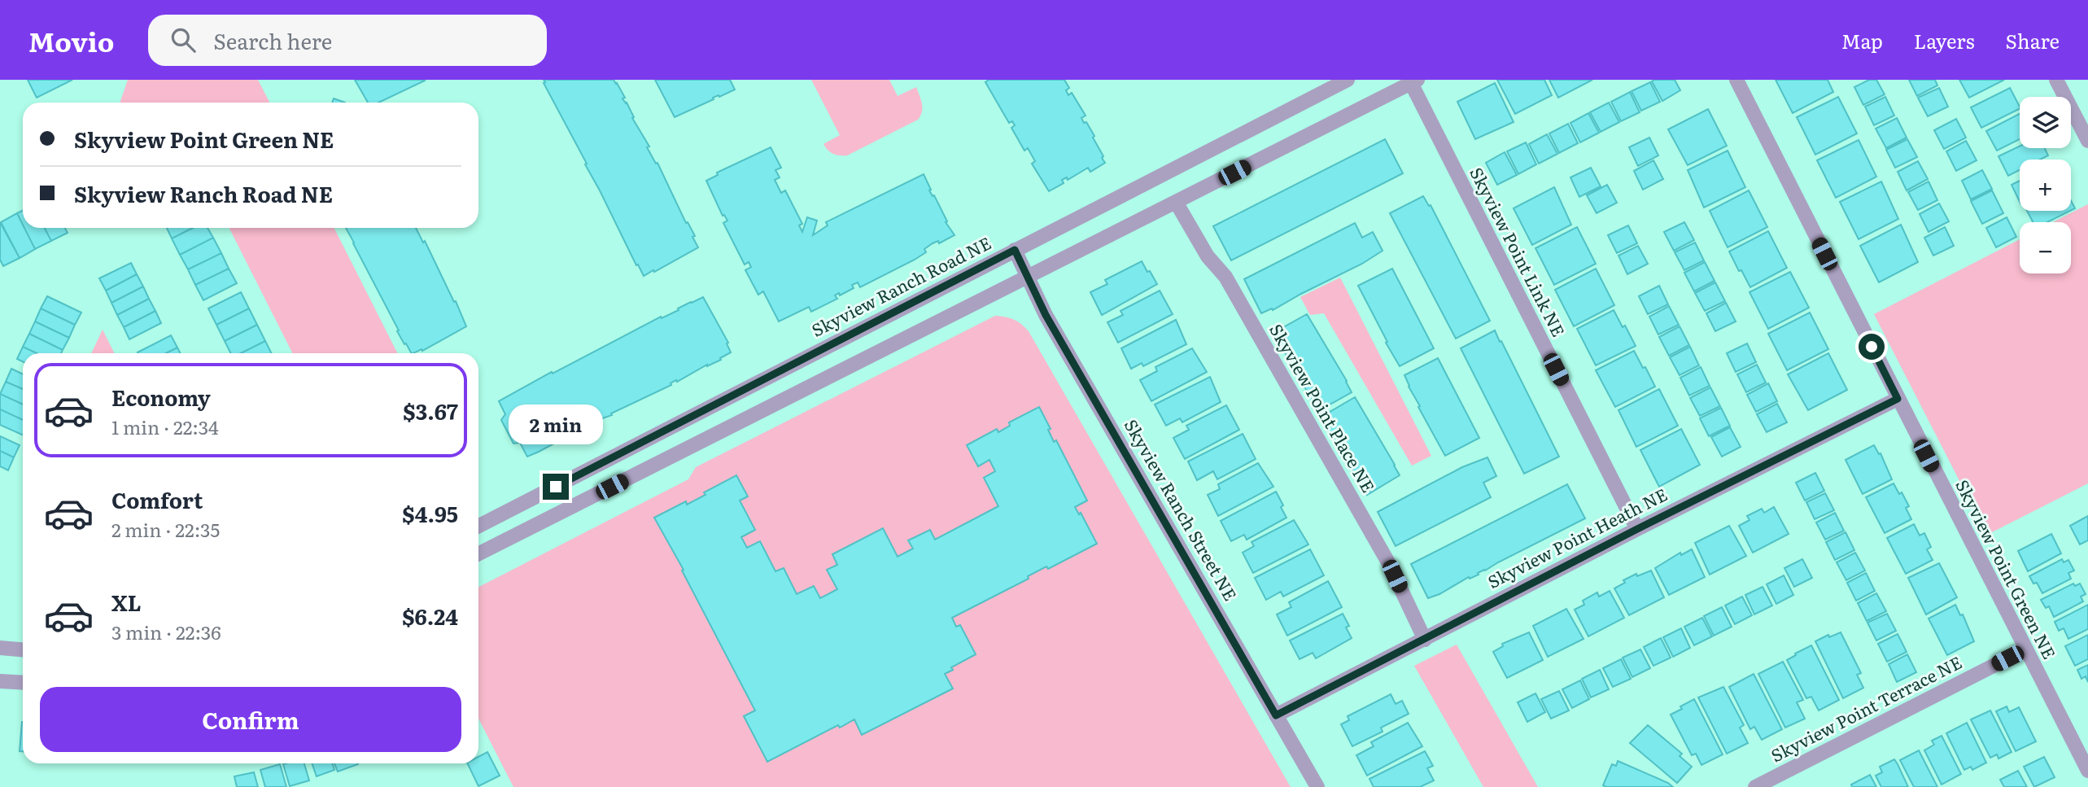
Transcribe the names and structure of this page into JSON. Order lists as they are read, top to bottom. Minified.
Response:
{"streets":{"street":["Skyview Point Link NE","Skyview Ranch Road NE","Skyview Point Place NE","Skyview Ranch Street NE","Skyview Point Heath NE","Skyview Point Green NE","Skyview Point Terrace NE"]},"crossings":[["Skyview Point Link NE","Skyview Point Heath NE"],["Skyview Ranch Road NE","Skyview Ranch Street NE"],["Skyview Point Place NE","Skyview Point Heath NE"],["Skyview Ranch Street NE","Skyview Point Heath NE"],["Skyview Point Heath NE","Skyview Point Green NE"],["Skyview Point Green NE","Skyview Point Terrace NE"]],"page":{"header":"Movio","search":"Search here","nav":["Map","Layers","Share"],"map_buttons":["+","−"],"banner":["Skyview Point Green NE","Skyview Ranch Road NE"],"list":[{"name":"Economy","note":"1 min · 22:34","value":"$3.67"},{"name":"Comfort","note":"2 min · 22:35","value":"$4.95"},{"name":"XL","note":"3 min · 22:36","value":"$6.24"}],"bubble":"2 min","buttons":"Confirm"}}
